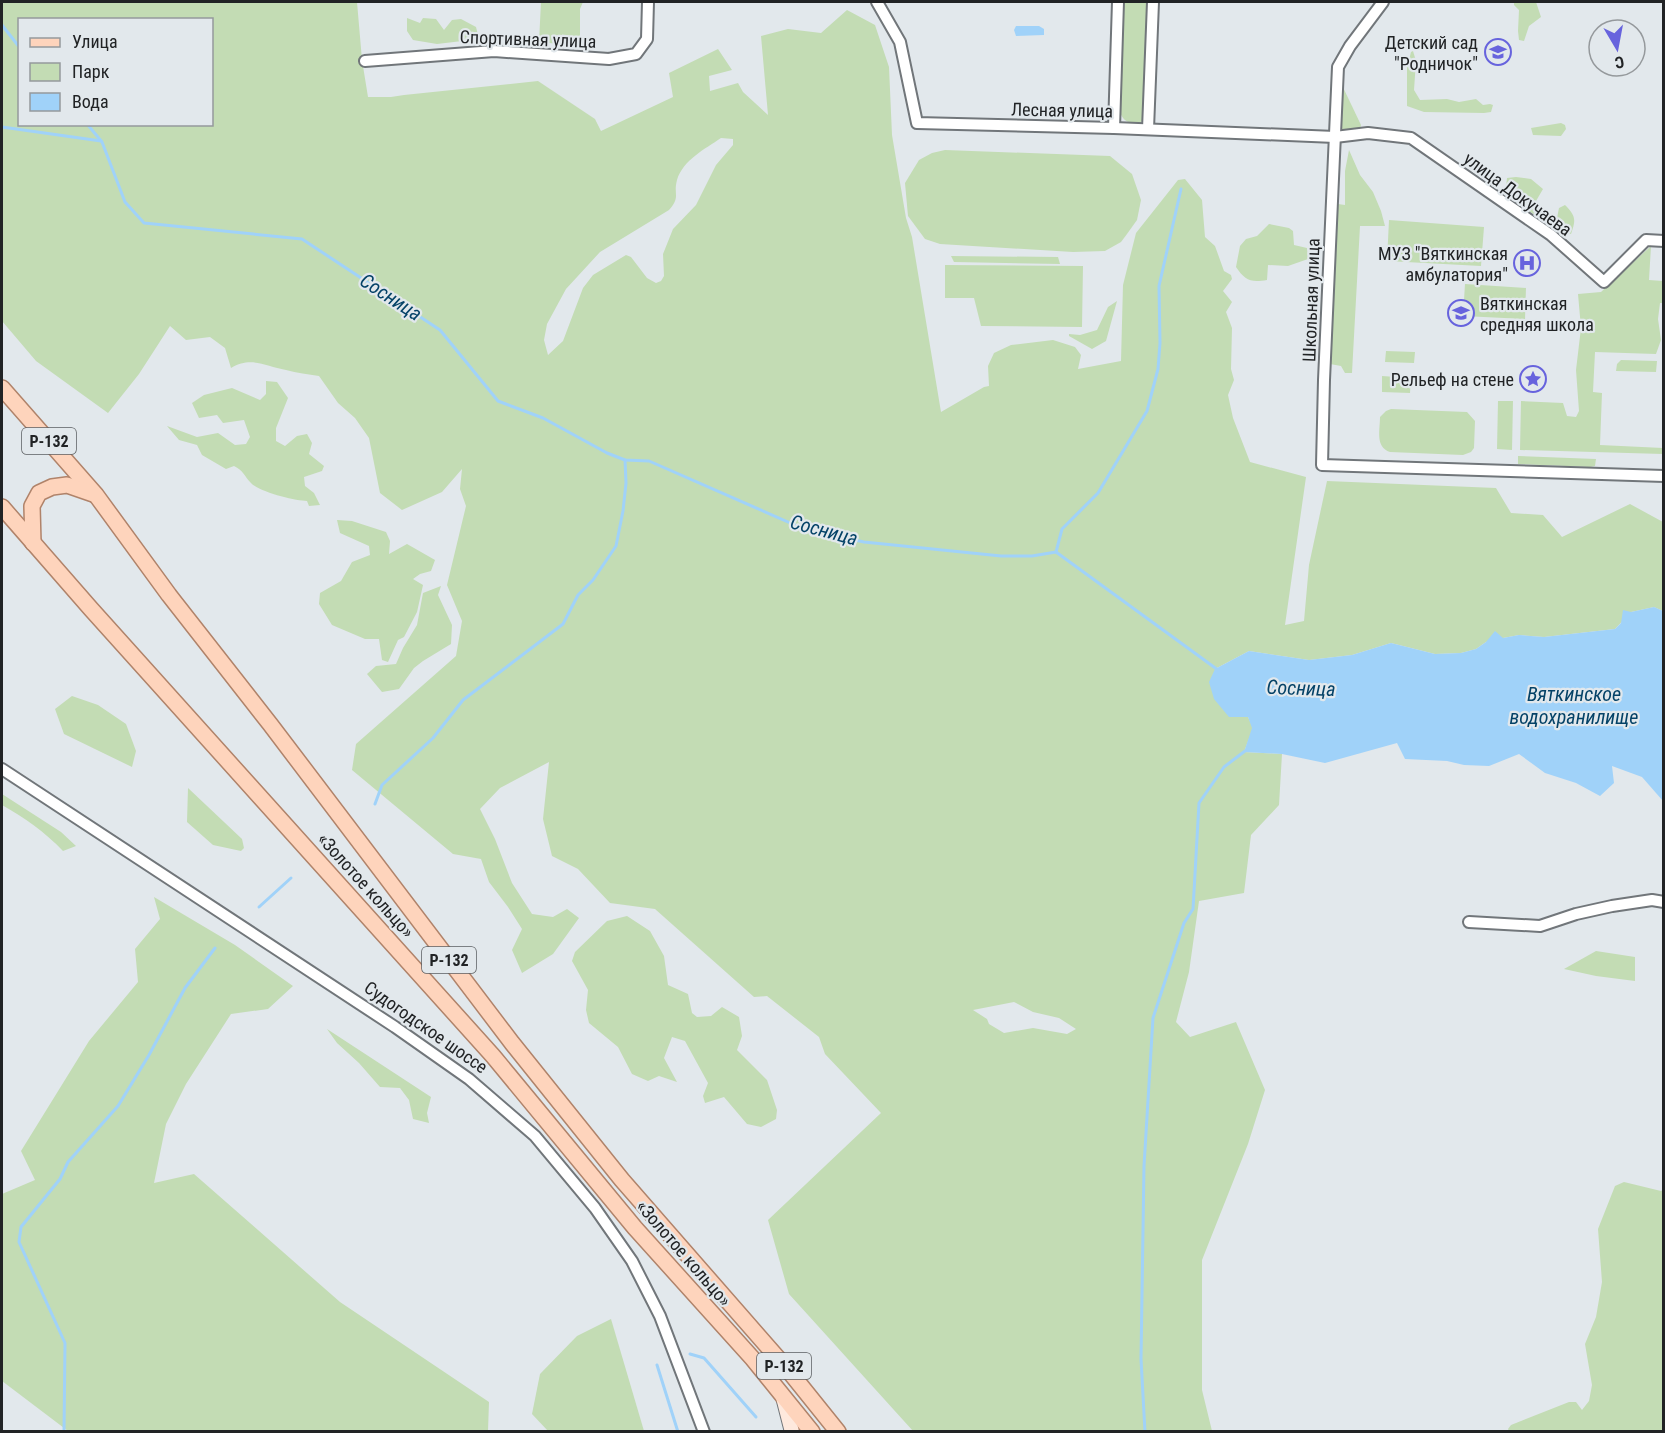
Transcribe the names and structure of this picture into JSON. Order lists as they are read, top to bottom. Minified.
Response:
{"streets":{"main road":["Р-132","«Золотое кольцо»"],"street":["Спортивная улица","Лесная улица","улица Докучаева","Школьная улица","Судогодское шоссе"]},"crossings":[["Лесная улица","улица Докучаева"],["Лесная улица","Школьная улица"],["улица Докучаева","Школьная улица"]],"water":["Сосница","Вяткинское водохранилище"],"places":{"school or university":["Детский сад \"Родничок\"","Вяткинская средняя школа"],"hospital":["МУЗ \"Вяткинская амбулатория\""],"place":["Рельеф на стене"]},"legend":["Улица","Парк","Вода"],"north":"bottom"}
